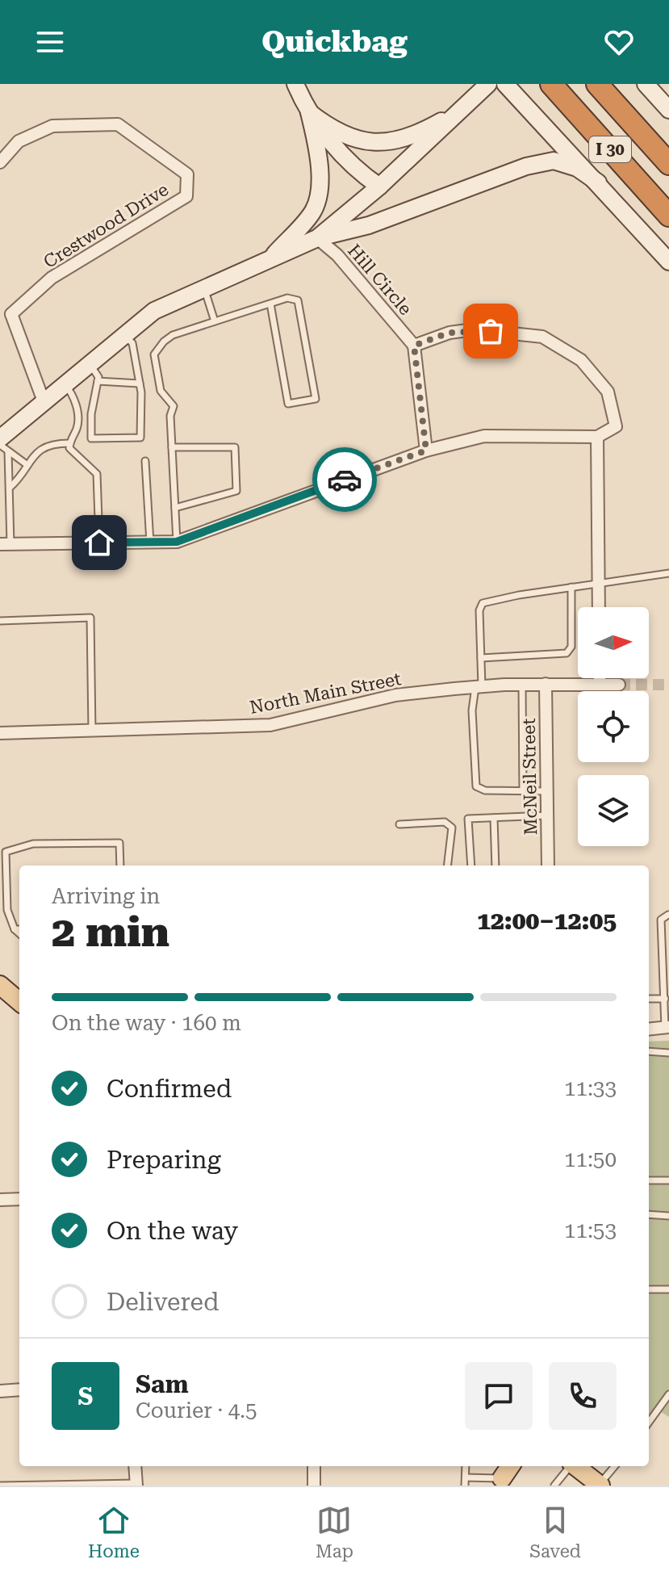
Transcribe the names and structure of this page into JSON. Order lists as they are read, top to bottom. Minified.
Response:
{"streets":{"highway":["I 30"],"street":["Crestwood Drive","Hill Circle","North Main Street","McNeil Street"]},"crossings":[["North Main Street","McNeil Street"]],"north":"right","page":{"header":"Quickbag","heading":["2 min","Arriving in","12:00–12:05"],"panel":["Sam","Courier · 4.5"],"bar":"On the way · 160 m","list":[["Confirmed","11:33"],["Preparing","11:50"],["On the way","11:53"],"Delivered"],"round":"S","tabs":["Home","Map","Saved"]}}
